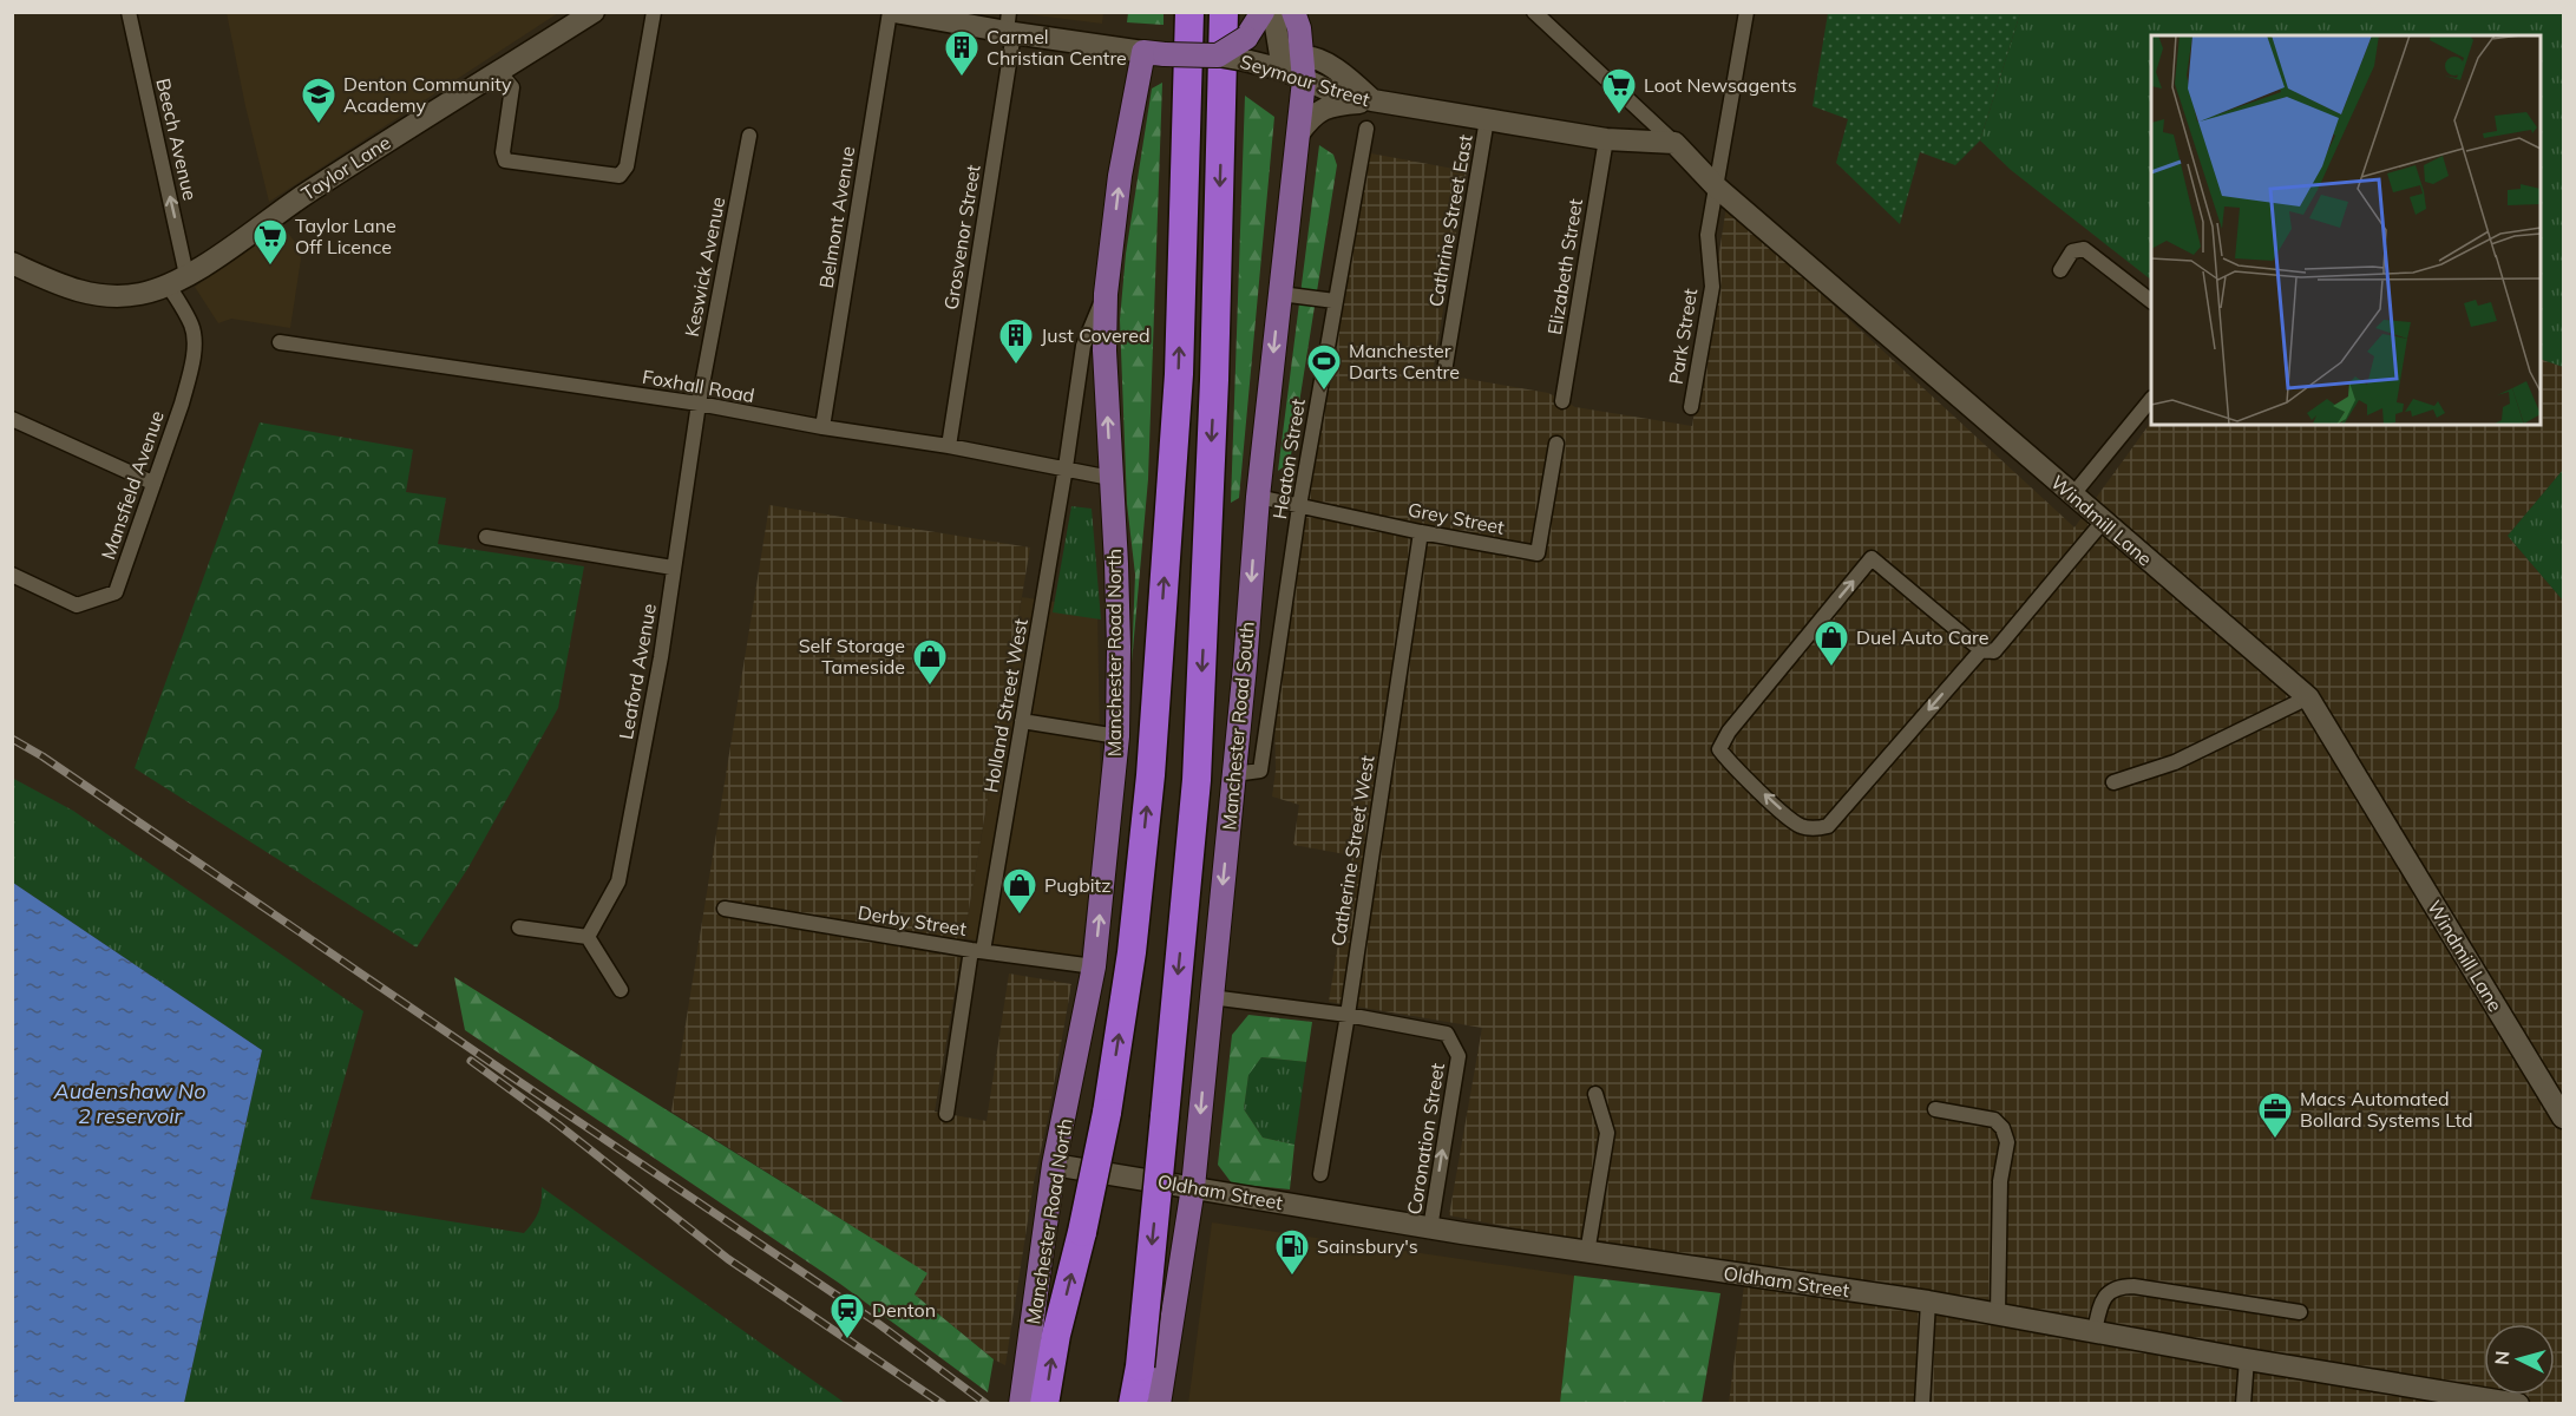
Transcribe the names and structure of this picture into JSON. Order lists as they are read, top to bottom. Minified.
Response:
{"streets":{"main road":["Seymour Street","Manchester Road North","Manchester Road South"],"street":["Beech Avenue","Taylor Lane","Belmont Avenue","Cathrine Street East","Grosvenor Street","Keswick Avenue","Elizabeth Street","Park Street","Foxhall Road","Heaton Street","Mansfield Avenue","Grey Street","Windmill Lane","Leaford Avenue","Holland Street West","Catherine Street West","Derby Street","Coronation Street","Oldham Street"]},"crossings":[["Seymour Street","Belmont Avenue"],["Seymour Street","Cathrine Street East"],["Seymour Street","Grosvenor Street"],["Seymour Street","Elizabeth Street"],["Seymour Street","Windmill Lane"],["Seymour Street","Manchester Road North"],["Seymour Street","Manchester Road South"],["Beech Avenue","Taylor Lane"],["Beech Avenue","Mansfield Avenue"],["Taylor Lane","Mansfield Avenue"],["Belmont Avenue","Foxhall Road"],["Grosvenor Street","Foxhall Road"],["Keswick Avenue","Foxhall Road"],["Keswick Avenue","Leaford Avenue"],["Park Street","Windmill Lane"],["Foxhall Road","Manchester Road North"],["Foxhall Road","Leaford Avenue"],["Foxhall Road","Holland Street West"],["Heaton Street","Grey Street"],["Heaton Street","Manchester Road South"],["Grey Street","Manchester Road South"],["Grey Street","Catherine Street West"],["Manchester Road North","Holland Street West"],["Manchester Road North","Derby Street"],["Manchester Road North","Oldham Street"],["Holland Street West","Derby Street"],["Manchester Road South","Oldham Street"],["Catherine Street West","Coronation Street"],["Coronation Street","Oldham Street"]],"one_way":["Beech Avenue","Manchester Road North","Manchester Road South"],"water":["Audenshaw No 2 reservoir"],"places":{"building":["Carmel Christian Centre","Just Covered"],"supermarket":["Loot Newsagents","Taylor Lane Off Licence"],"school or university":["Denton Community Academy"],"sports":["Manchester Darts Centre"],"shop":["Duel Auto Care","Self Storage Tameside","Pugbitz"],"office":["Macs Automated Bollard Systems Ltd"],"fuel station":["Sainsbury's"],"station":["Denton"]},"north":"left"}
